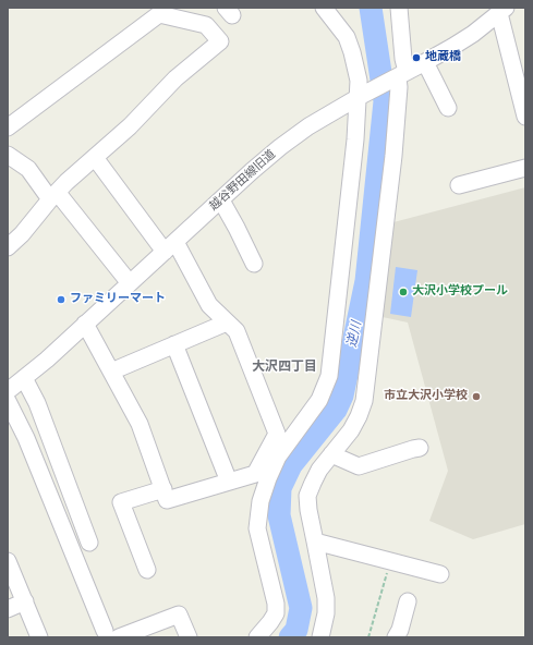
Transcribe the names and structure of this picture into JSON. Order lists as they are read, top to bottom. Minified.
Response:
{"streets":{"street":["越谷野田線旧道"]},"districts":["大沢四丁目"],"water":["逆川"],"places":["地蔵橋","大沢小学校プール","ファミリーマート","市立大沢小学校"]}
